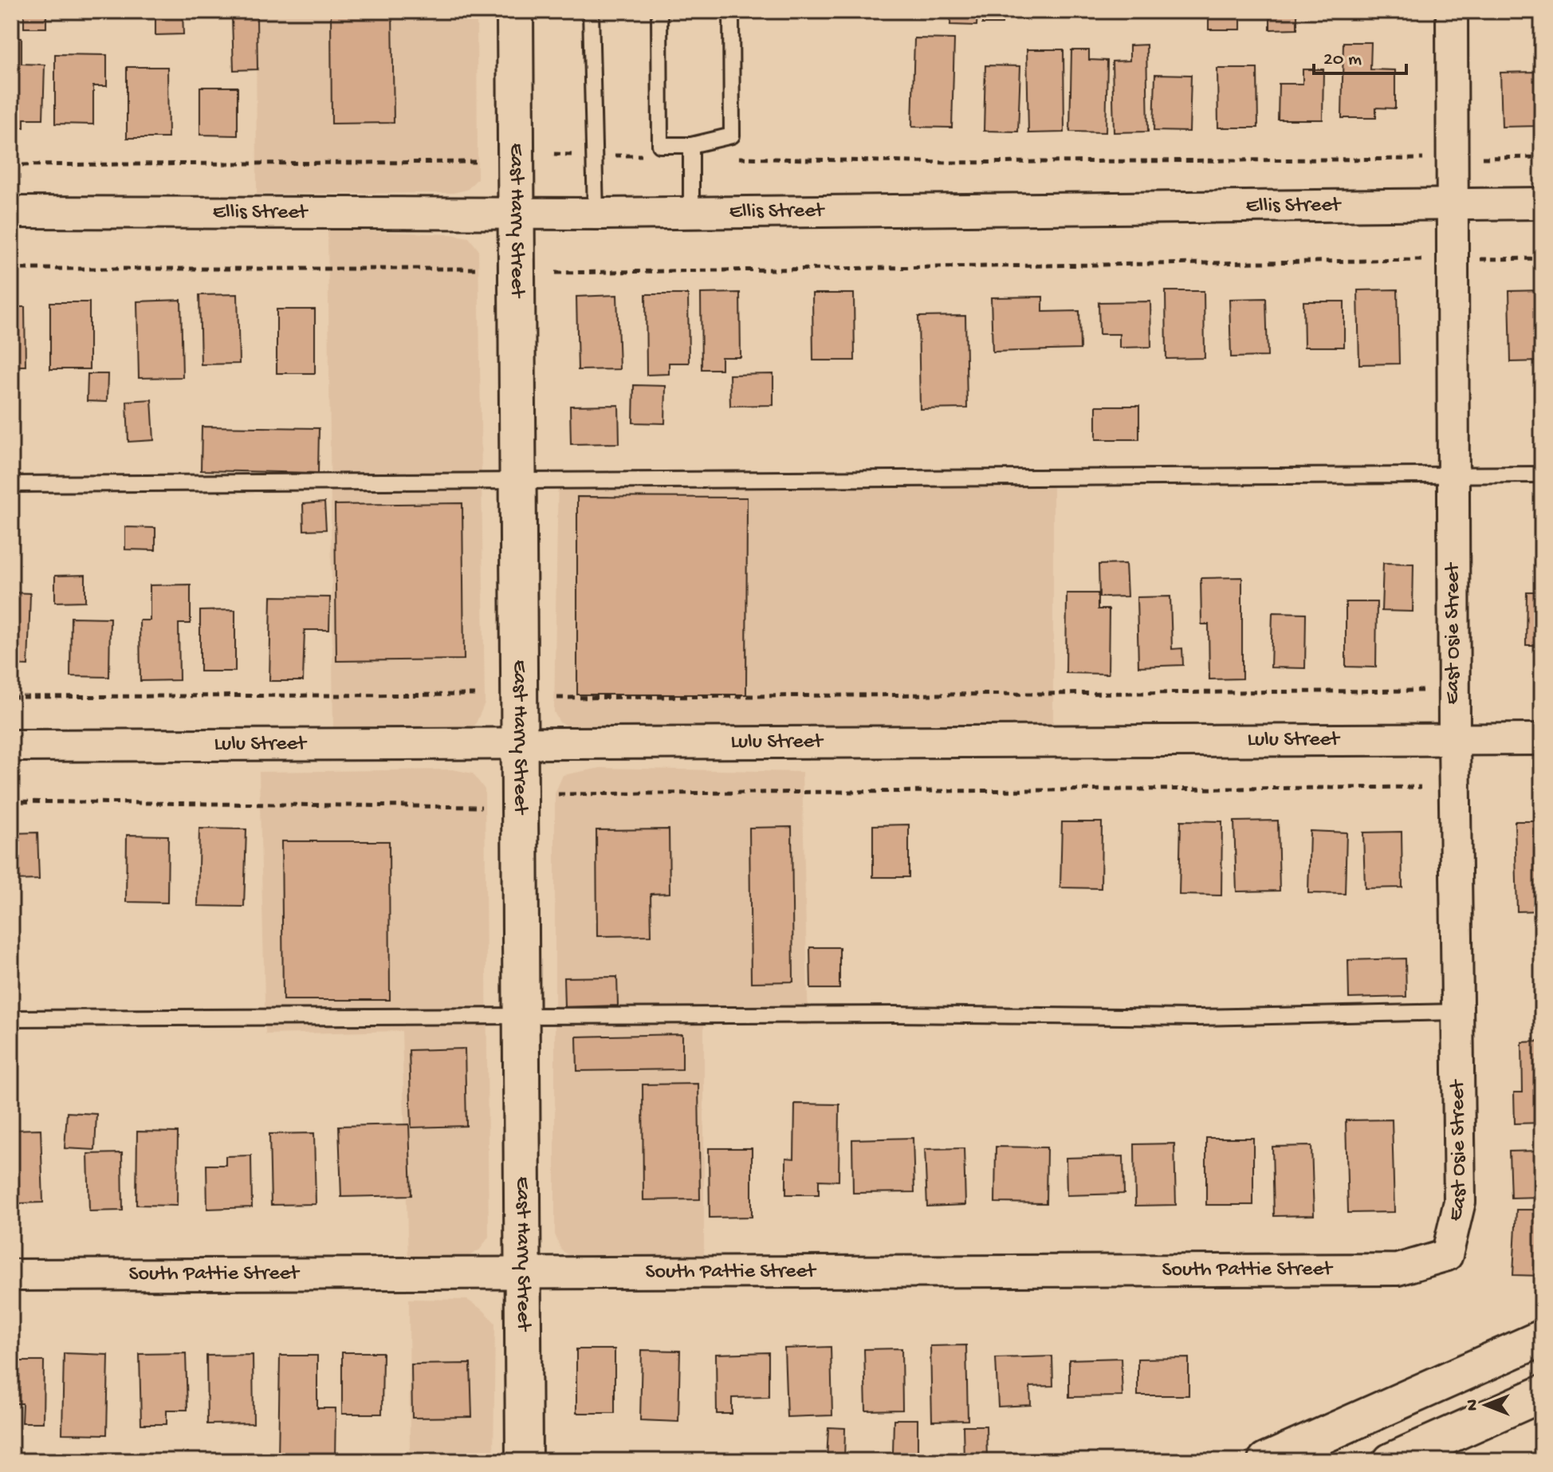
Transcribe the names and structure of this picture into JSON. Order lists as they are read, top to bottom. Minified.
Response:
{"streets":{"main road":["East Harry Street"],"street":["Ellis Street","East Osie Street","Lulu Street","South Pattie Street"]},"crossings":[["Ellis Street","East Harry Street"],["Ellis Street","East Osie Street"],["East Harry Street","Lulu Street"],["East Harry Street","South Pattie Street"],["East Osie Street","Lulu Street"],["East Osie Street","South Pattie Street"]],"scale_bar":"20 m","north":"left"}
